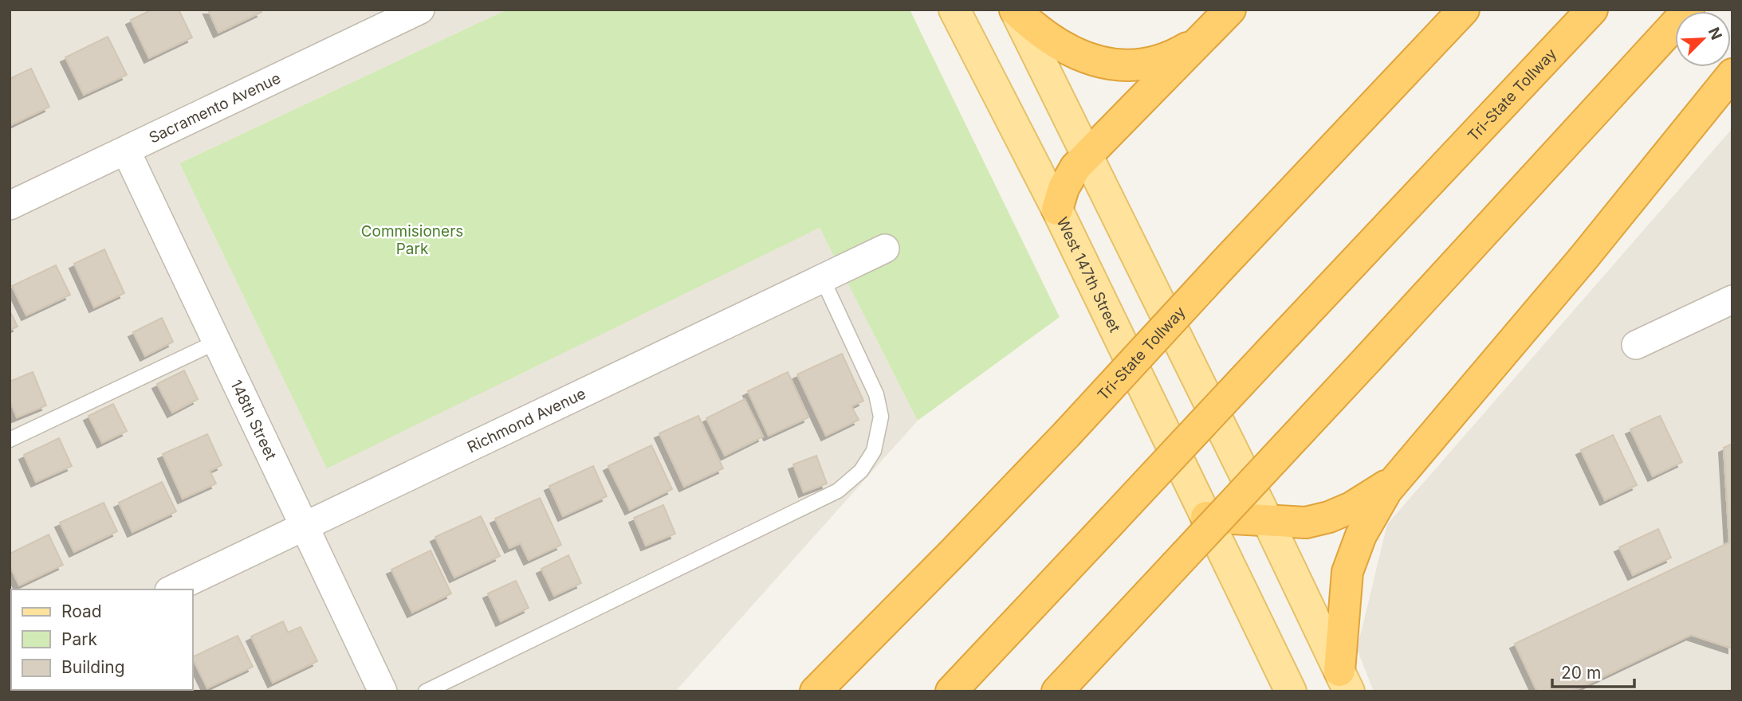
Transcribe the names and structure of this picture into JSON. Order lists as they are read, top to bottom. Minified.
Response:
{"streets":{"highway":["Tri-State Tollway"],"main road":["West 147th Street"],"street":["Sacramento Avenue","148th Street","Richmond Avenue"]},"crossings":[["Sacramento Avenue","148th Street"],["148th Street","Richmond Avenue"]],"parks":["Commisioners Park"],"legend":["Road","Park","Building"],"scale_bar":"20 m","north":"top right"}
